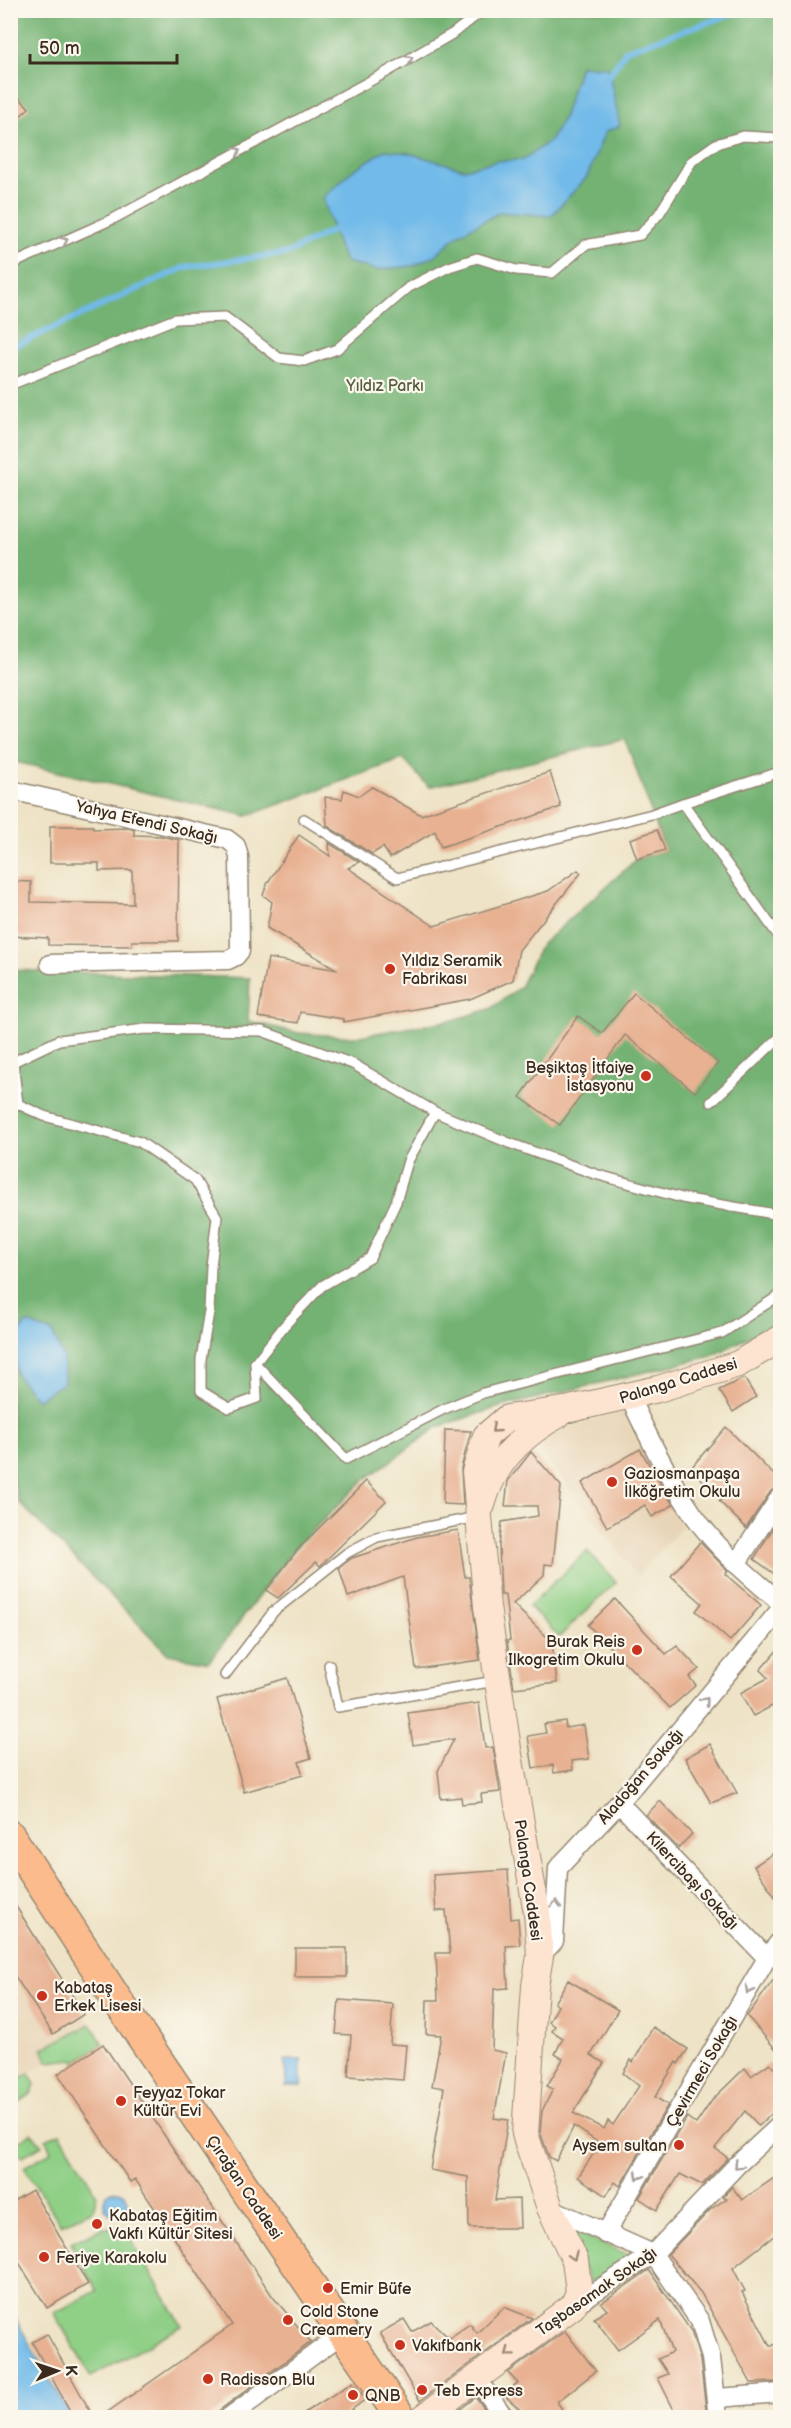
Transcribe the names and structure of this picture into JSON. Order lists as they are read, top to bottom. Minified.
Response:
{"streets":{"main road":["Palanga Caddesi","Çırağan Caddesi","Taşbasamak Sokağı"],"street":["Yahya Efendi Sokağı","Aladoğan Sokağı","Kilercibaşı Sokağı","Çevirmeci Sokağı"]},"crossings":[["Palanga Caddesi","Aladoğan Sokağı"],["Palanga Caddesi","Taşbasamak Sokağı"],["Aladoğan Sokağı","Kilercibaşı Sokağı"],["Kilercibaşı Sokağı","Çevirmeci Sokağı"]],"one_way":["Aladoğan Sokağı","Çevirmeci Sokağı","Taşbasamak Sokağı"],"parks":["Yıldız Parkı"],"places":["Yıldız Seramik Fabrikası","Beşiktaş İtfaiye İstasyonu","Gaziosmanpaşa İlköğretim Okulu","Burak Reis Ilkogretim Okulu","Kabataş Erkek Lisesi","Feyyaz Tokar Kültür Evi","Aysem sultan","Kabataş Eğitim Vakfı Kültür Sitesi","Feriye Karakolu","Emir Büfe","Cold Stone Creamery","Vakıfbank","Radisson Blu","Teb Express","QNB"],"scale_bar":"50 m","north":"right"}
